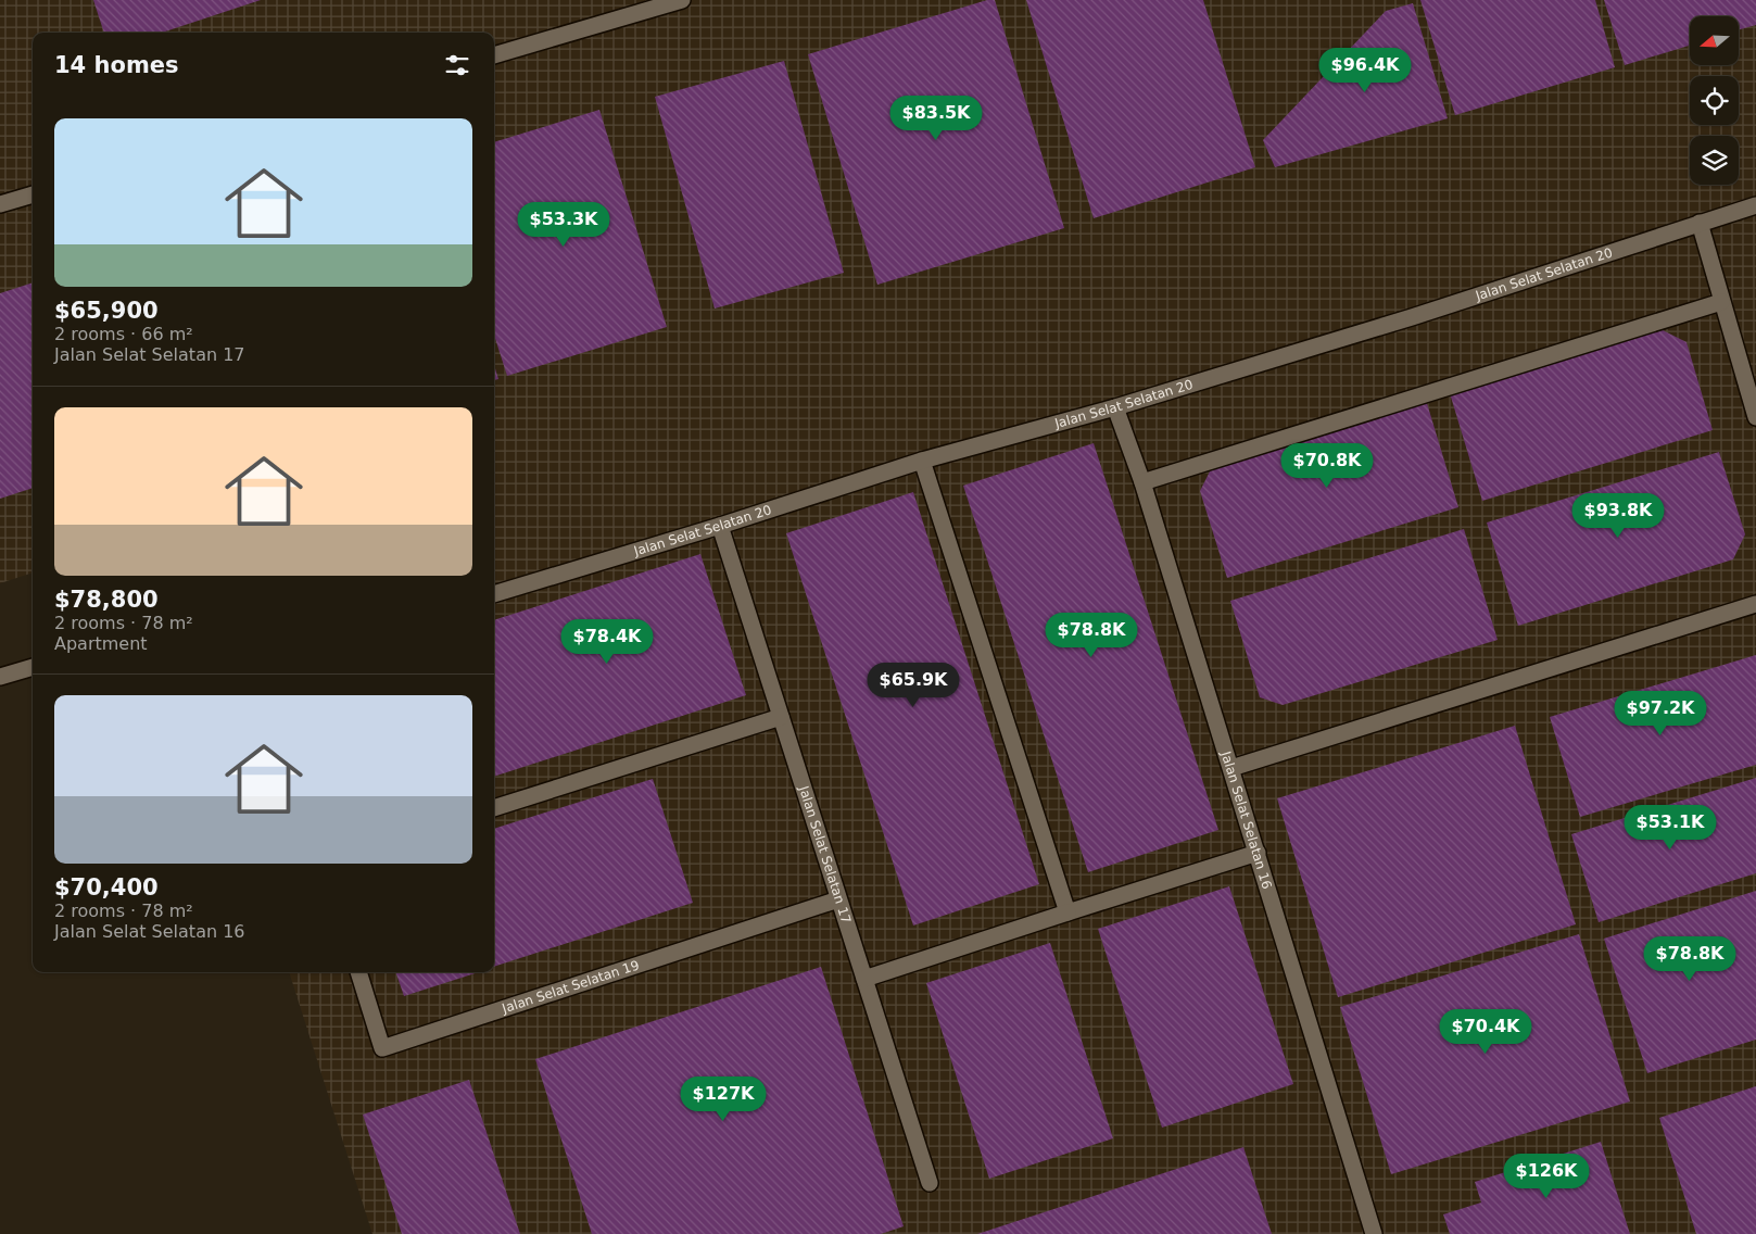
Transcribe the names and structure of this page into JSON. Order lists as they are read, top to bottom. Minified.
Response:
{"streets":{"street":["Jalan Selat Selatan 20","Jalan Selat Selatan 16","Jalan Selat Selatan 17","Jalan Selat Selatan 19"]},"crossings":[["Jalan Selat Selatan 20","Jalan Selat Selatan 16"],["Jalan Selat Selatan 20","Jalan Selat Selatan 17"],["Jalan Selat Selatan 17","Jalan Selat Selatan 19"]],"north":"left","page":{"heading":"14 homes","price":["$96.4K","$83.5K","$53.3K","$70.8K","$93.8K","$78.8K","$78.4K","$65.9K","$97.2K","$53.1K","$78.8K","$70.4K","$127K","$126K"],"list":[{"name":"$65,900","note":"2 rooms · 66 m² · Jalan Selat Selatan 17"},{"name":"$78,800","note":"2 rooms · 78 m² · Apartment"},{"name":"$70,400","note":"2 rooms · 78 m² · Jalan Selat Selatan 16"}]}}
